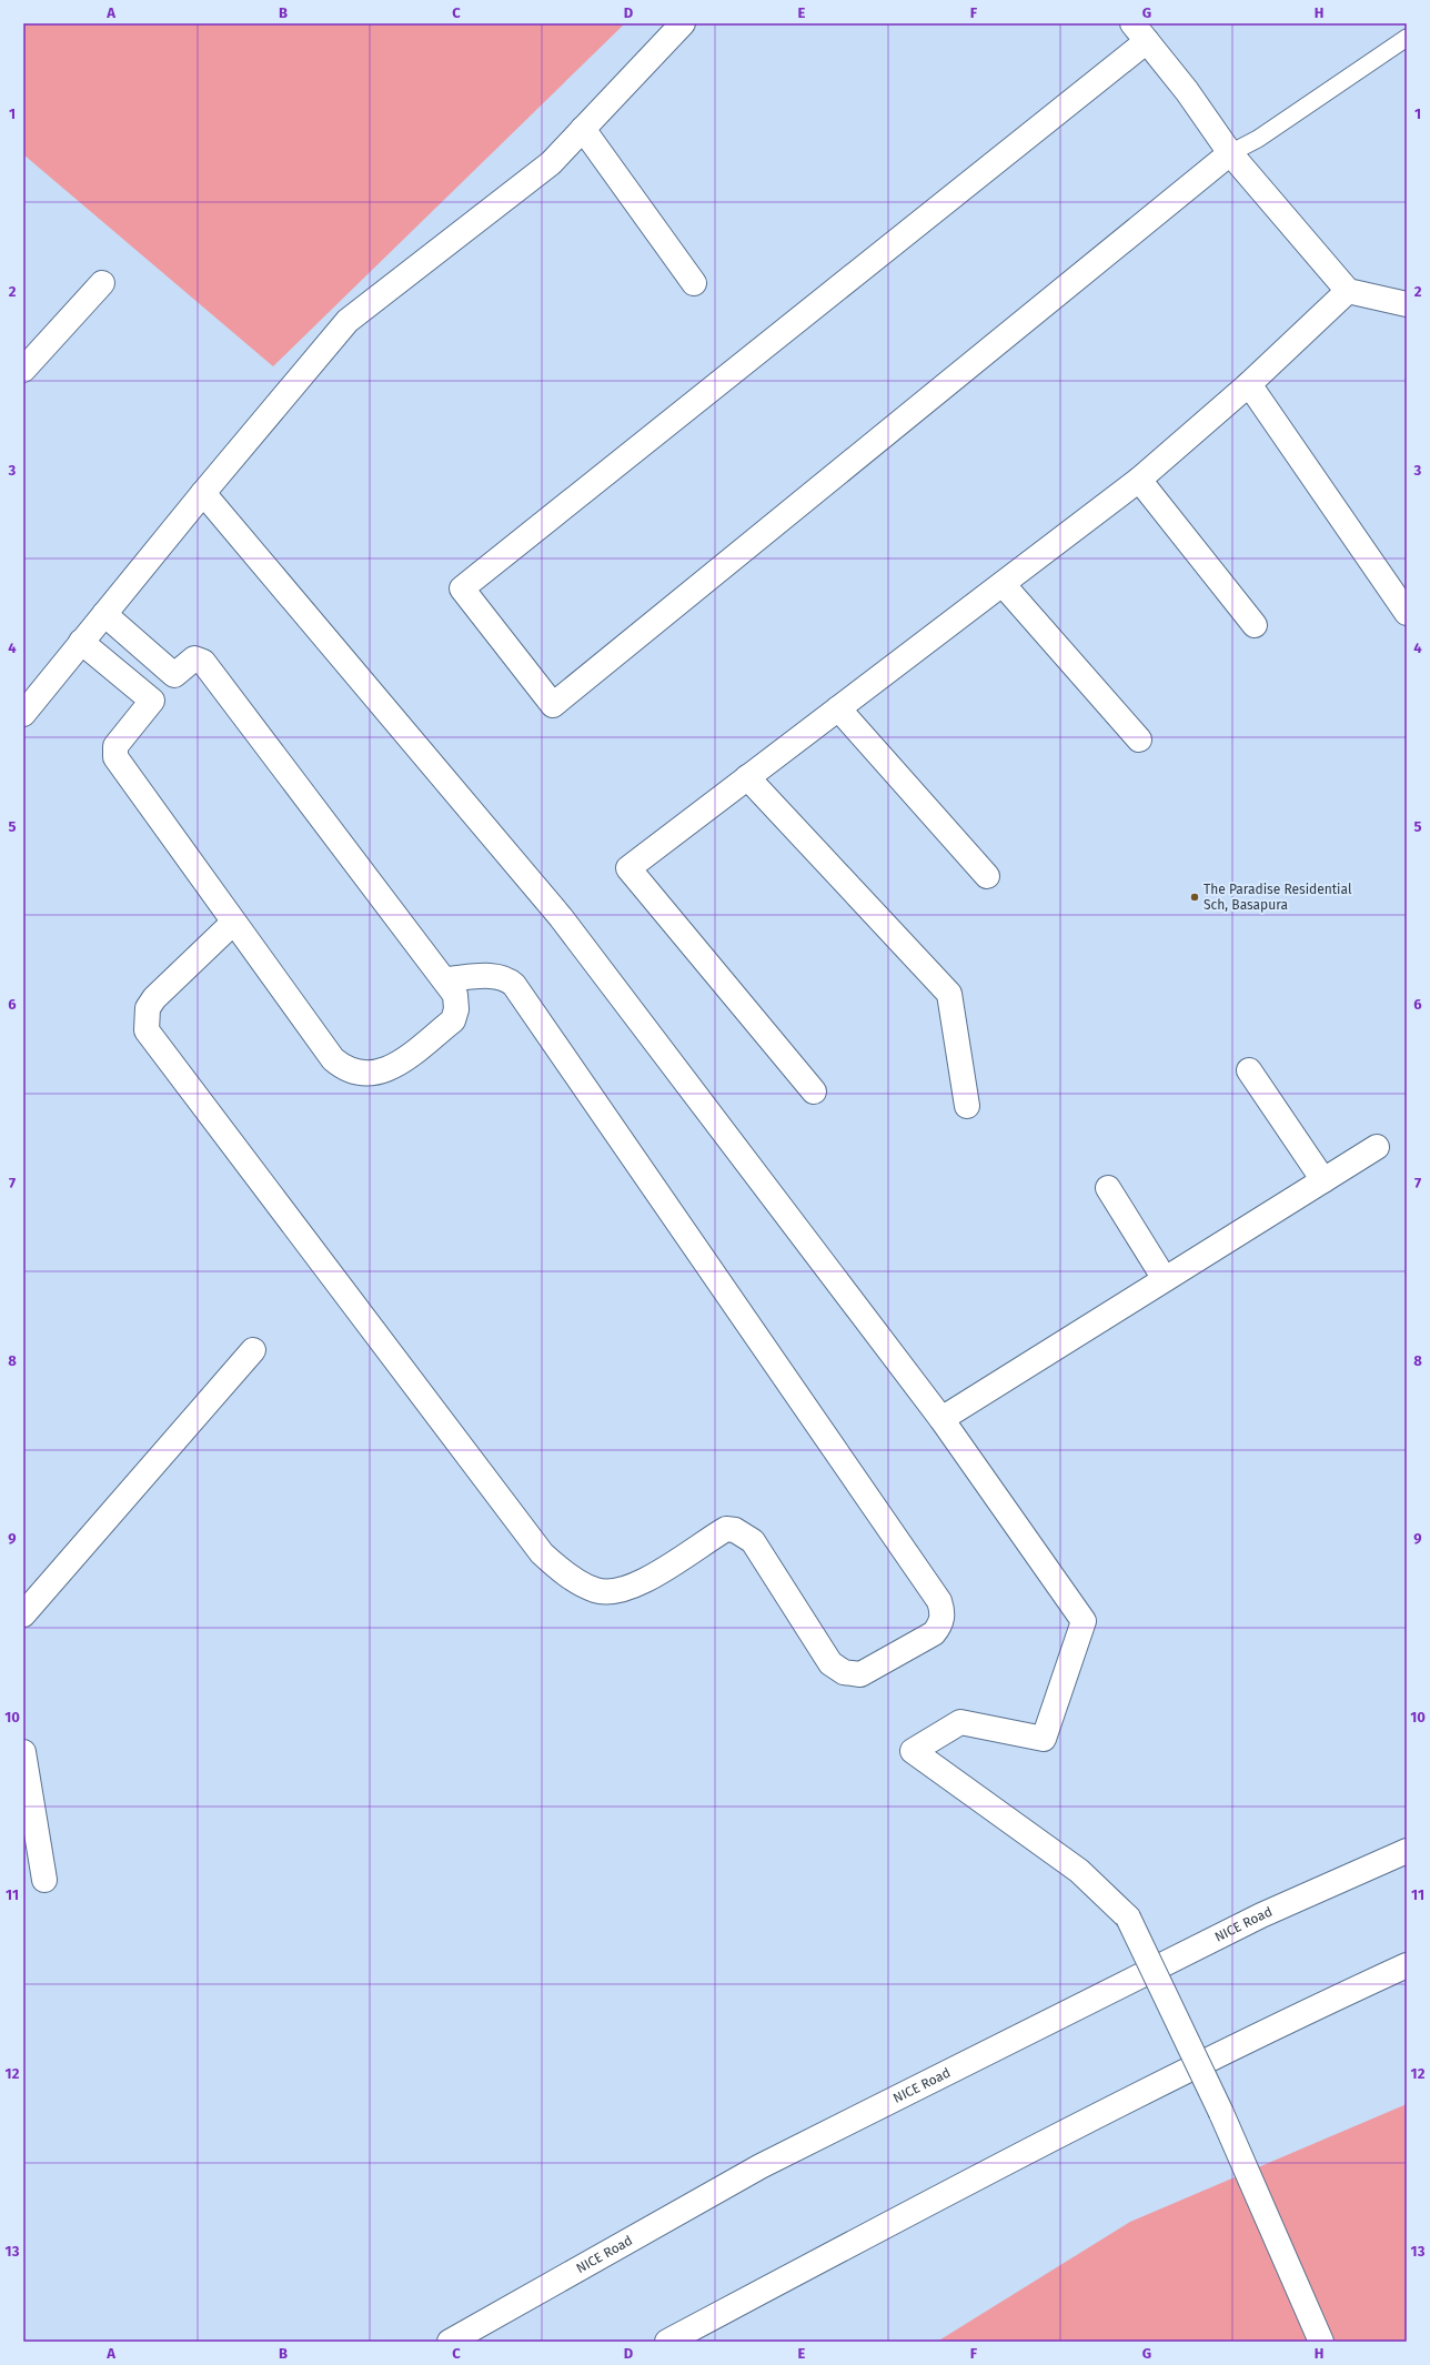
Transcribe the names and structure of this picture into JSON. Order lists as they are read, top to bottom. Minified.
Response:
{"streets":{"main road":["NICE Road"]},"places":["The Paradise Residential Sch, Basapura"],"grid":{"columns":["A","B","C","D","E","F","G","H"],"rows":["1","2","3","4","5","6","7","8","9","10","11","12","13"]}}
